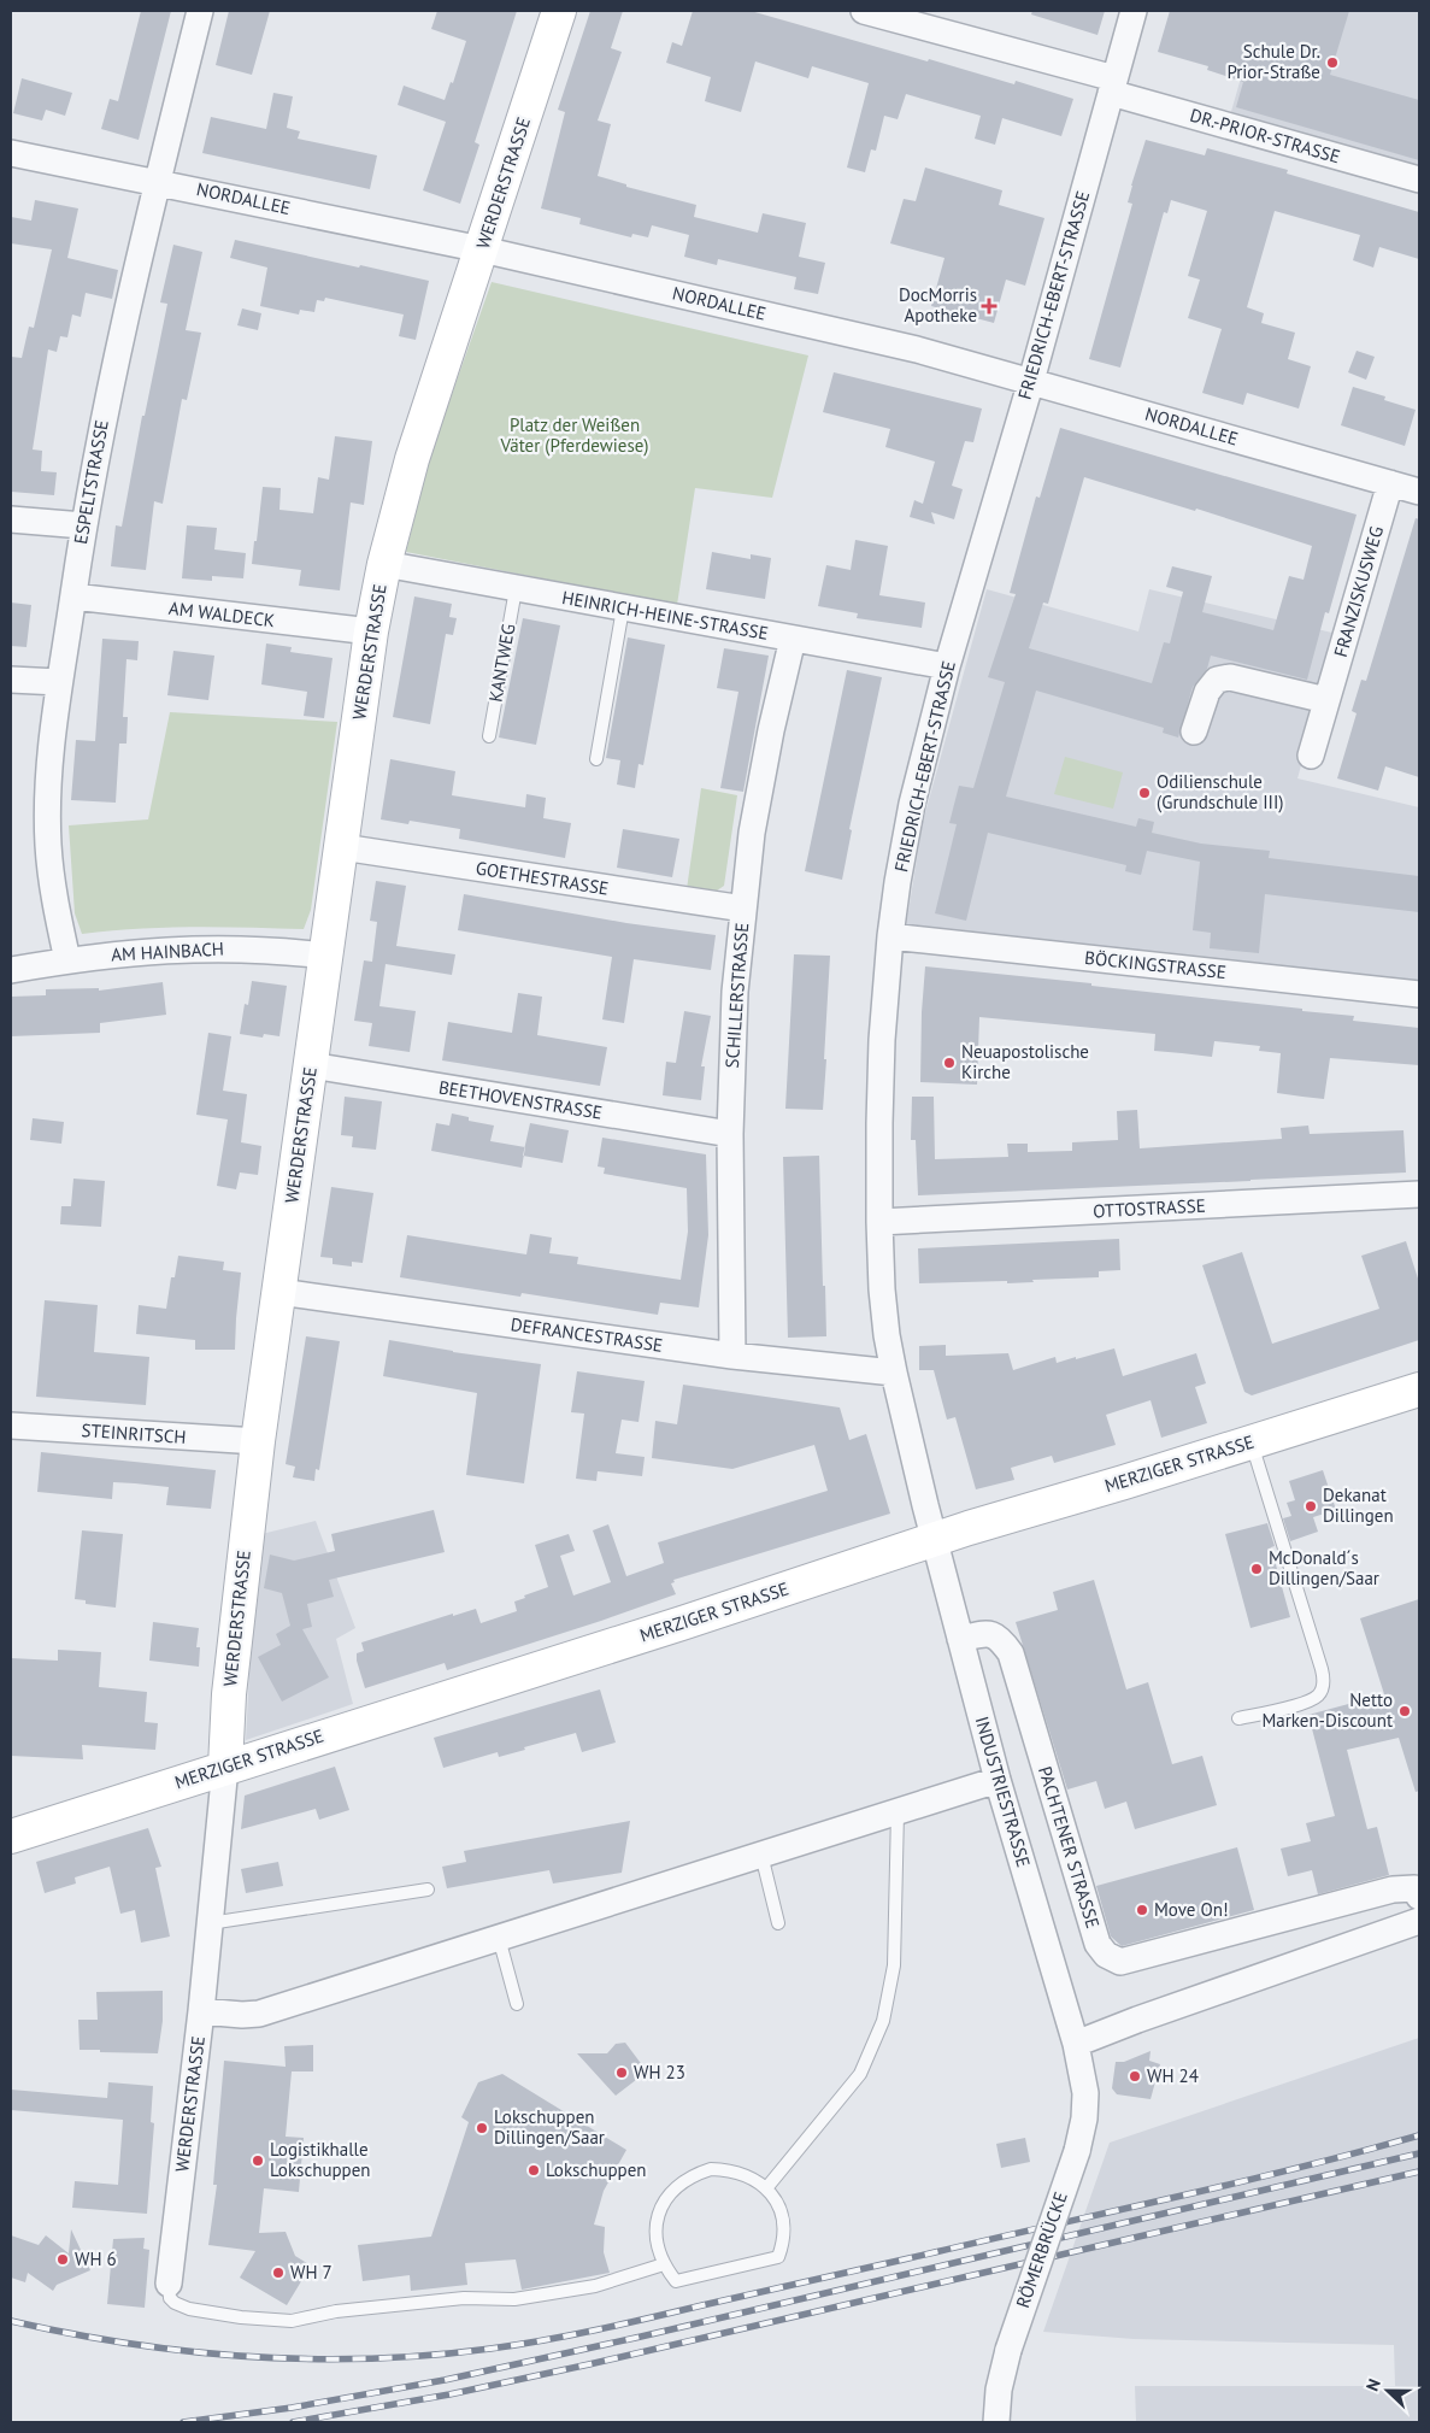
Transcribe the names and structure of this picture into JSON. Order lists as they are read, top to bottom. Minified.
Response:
{"streets":{"street":["DR.-PRIOR-STRASSE","WERDERSTRASSE","NORDALLEE","FRIEDRICH-EBERT-STRASSE","ESPELTSTRASSE","FRANZISKUSWEG","AM WALDECK","HEINRICH-HEINE-STRASSE","GOETHESTRASSE","AM HAINBACH","BÖCKINGSTRASSE","SCHILLERSTRASSE","BEETHOVENSTRASSE","OTTOSTRASSE","DEFRANCESTRASSE","STEINRITSCH","MERZIGER STRASSE","INDUSTRIESTRASSE","PACHTENER STRASSE","RÖMERBRÜCKE"],"lane":["KANTWEG"]},"crossings":[["DR.-PRIOR-STRASSE","FRIEDRICH-EBERT-STRASSE"],["WERDERSTRASSE","NORDALLEE"],["WERDERSTRASSE","AM WALDECK"],["WERDERSTRASSE","HEINRICH-HEINE-STRASSE"],["WERDERSTRASSE","GOETHESTRASSE"],["WERDERSTRASSE","AM HAINBACH"],["WERDERSTRASSE","BEETHOVENSTRASSE"],["WERDERSTRASSE","DEFRANCESTRASSE"],["WERDERSTRASSE","STEINRITSCH"],["WERDERSTRASSE","MERZIGER STRASSE"],["NORDALLEE","FRIEDRICH-EBERT-STRASSE"],["NORDALLEE","ESPELTSTRASSE"],["NORDALLEE","FRANZISKUSWEG"],["FRIEDRICH-EBERT-STRASSE","HEINRICH-HEINE-STRASSE"],["FRIEDRICH-EBERT-STRASSE","BÖCKINGSTRASSE"],["FRIEDRICH-EBERT-STRASSE","OTTOSTRASSE"],["FRIEDRICH-EBERT-STRASSE","DEFRANCESTRASSE"],["FRIEDRICH-EBERT-STRASSE","MERZIGER STRASSE"],["FRIEDRICH-EBERT-STRASSE","INDUSTRIESTRASSE"],["ESPELTSTRASSE","AM WALDECK"],["ESPELTSTRASSE","AM HAINBACH"],["HEINRICH-HEINE-STRASSE","KANTWEG"],["HEINRICH-HEINE-STRASSE","SCHILLERSTRASSE"],["GOETHESTRASSE","SCHILLERSTRASSE"],["SCHILLERSTRASSE","BEETHOVENSTRASSE"],["SCHILLERSTRASSE","DEFRANCESTRASSE"],["MERZIGER STRASSE","INDUSTRIESTRASSE"],["INDUSTRIESTRASSE","PACHTENER STRASSE"],["INDUSTRIESTRASSE","RÖMERBRÜCKE"]],"parks":["Platz der Weißen Väter (Pferdewiese)"],"places":{"other":["Schule Dr. Prior-Straße","Odilienschule (Grundschule III)","Neuapostolische Kirche","Dekanat Dillingen","McDonald´s Dillingen/Saar","Netto Marken-Discount","Move On!","WH 23","WH 24","Lokschuppen Dillingen/Saar","Logistikhalle Lokschuppen","Lokschuppen","WH 6","WH 7"],"health":["DocMorris Apotheke"]},"north":"left"}
